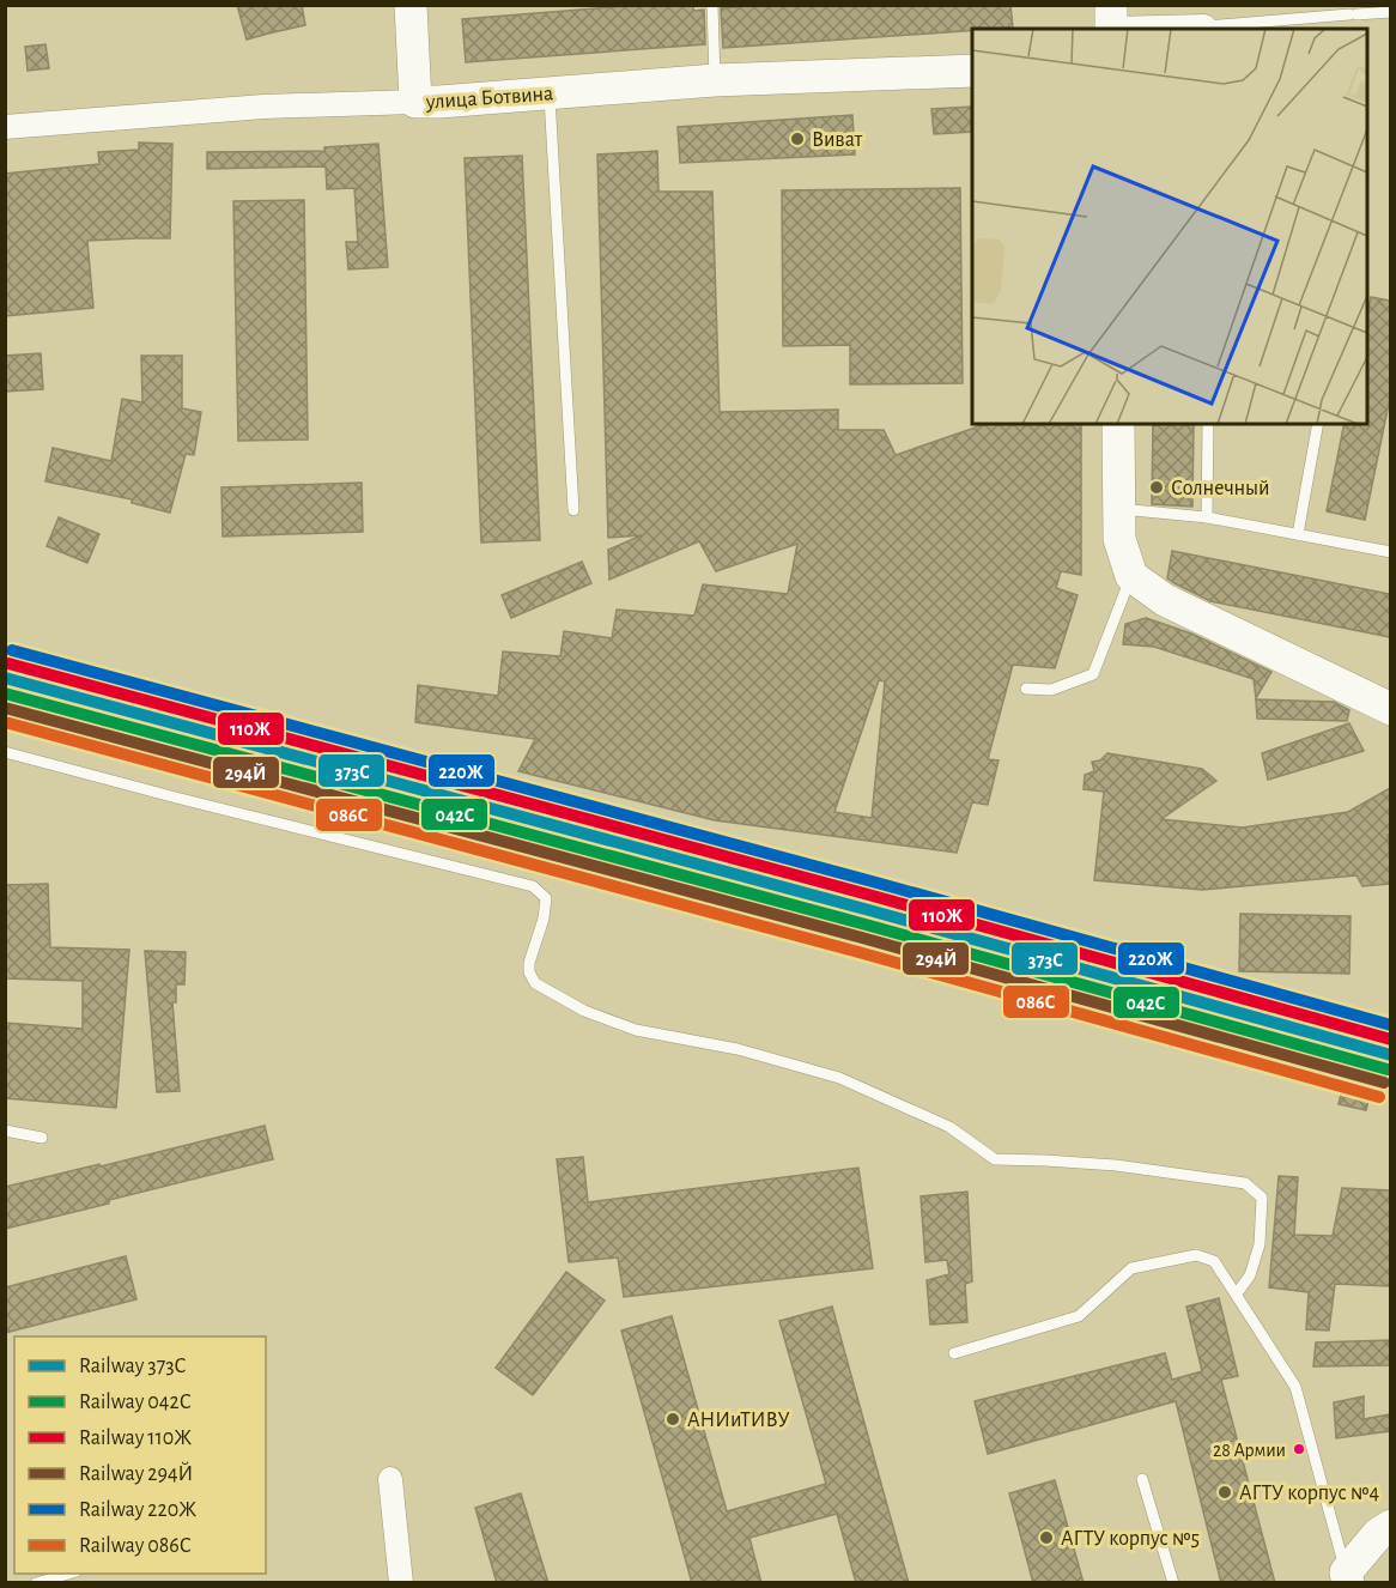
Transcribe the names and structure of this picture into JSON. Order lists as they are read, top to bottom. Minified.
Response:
{"streets":{"street":["улица Ботвина"]},"places":["Виват","Солнечный","АНИиТИВУ","28 Армии","АГТУ корпус №4","АГТУ корпус №5"],"lines":["rail line 220Ж","rail line 110Ж","rail line 373C","rail line 042С","rail line 294Й","rail line 086С"],"legend":["Railway 373C","Railway 042С","Railway 110Ж","Railway 294Й","Railway 220Ж","Railway 086С"]}
